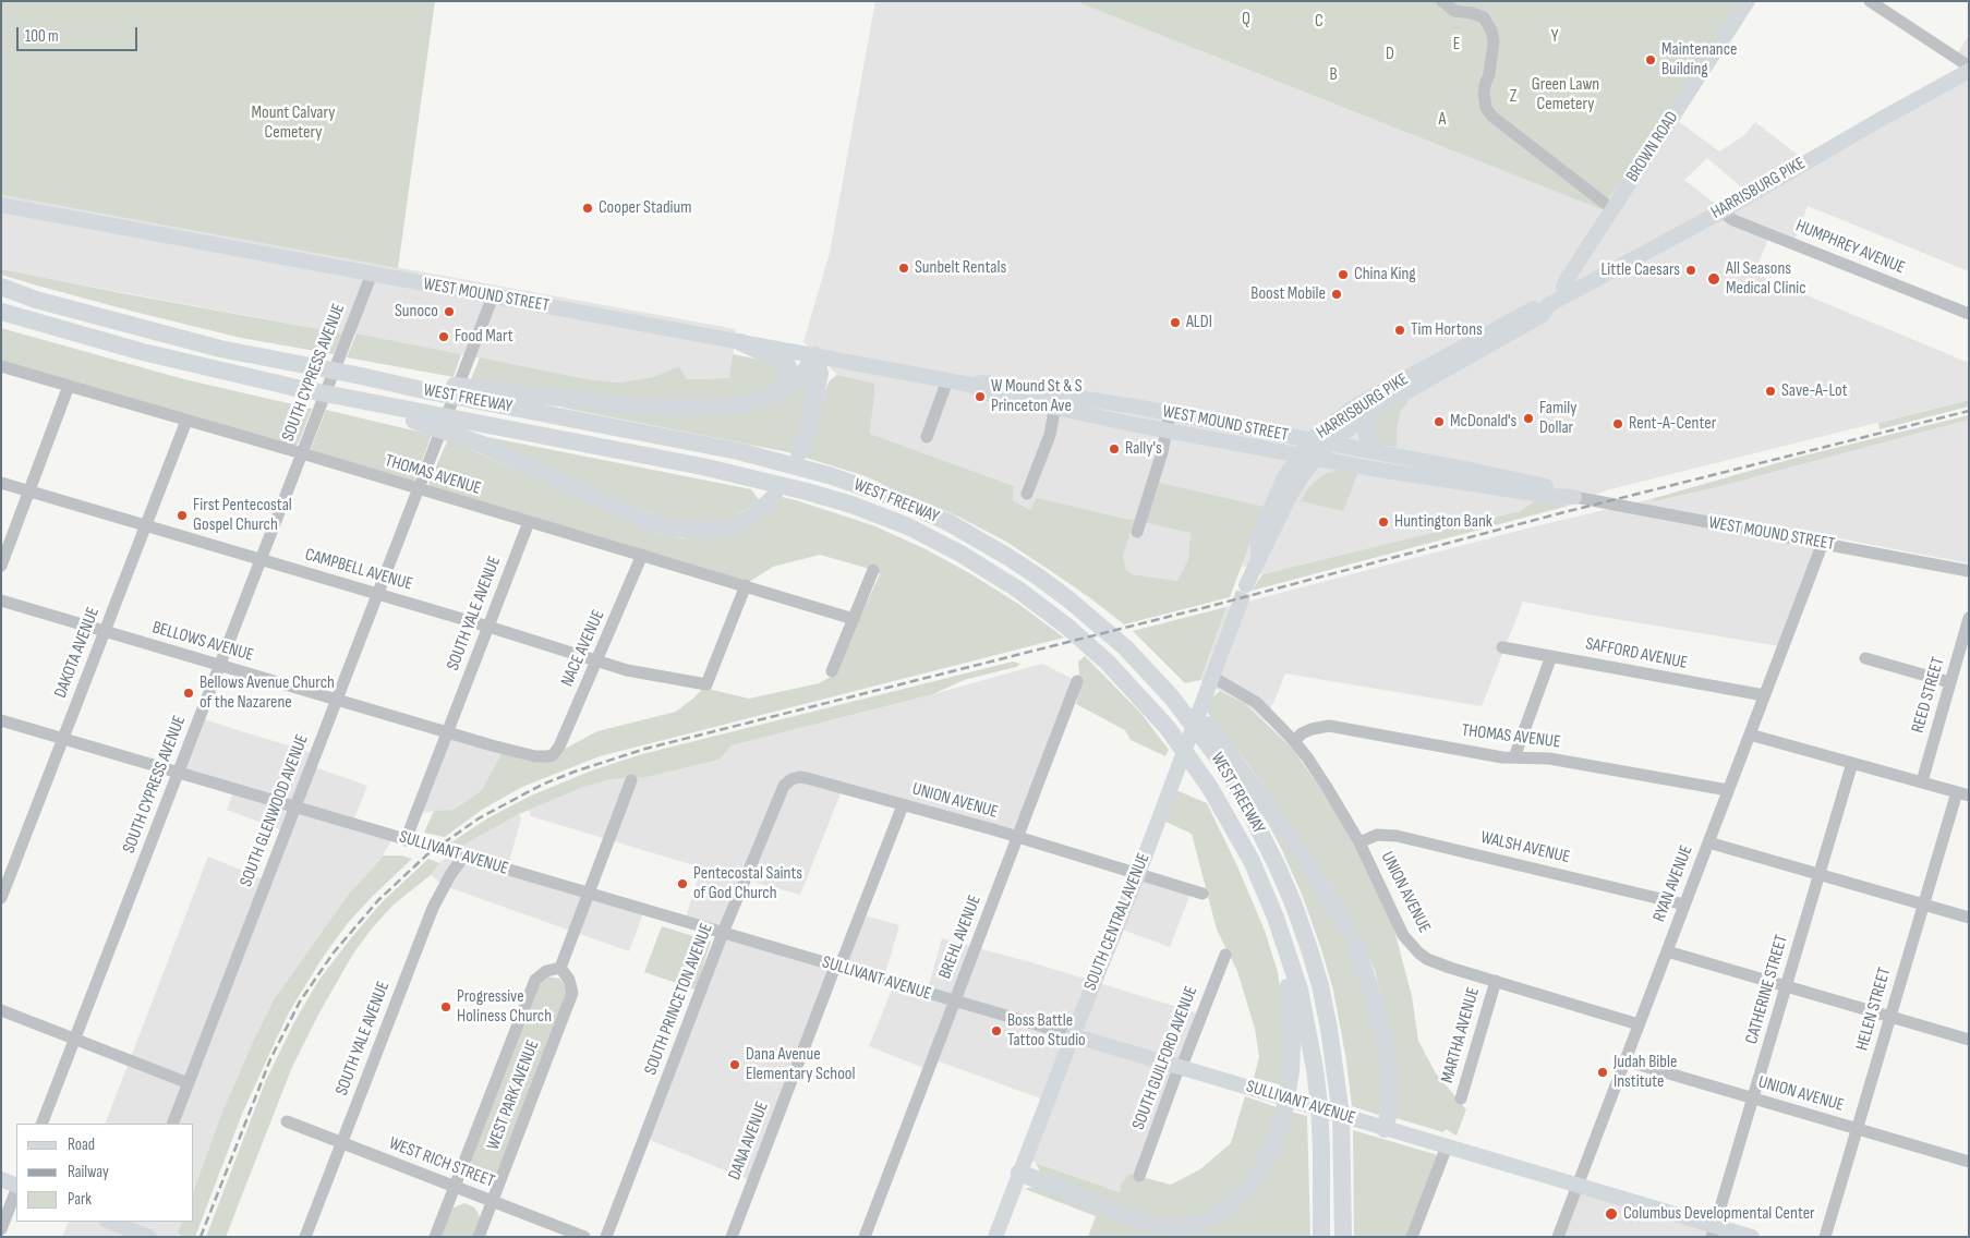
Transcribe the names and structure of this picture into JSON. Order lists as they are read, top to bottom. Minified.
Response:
{"streets":{"highway":["WEST FREEWAY"],"main road":["BROWN ROAD","HARRISBURG PIKE","WEST MOUND STREET","SULLIVANT AVENUE","SOUTH CENTRAL AVENUE"],"street":["HUMPHREY AVENUE","SOUTH CYPRESS AVENUE","THOMAS AVENUE","CAMPBELL AVENUE","SOUTH YALE AVENUE","BELLOWS AVENUE","NACE AVENUE","DAKOTA AVENUE","SAFFORD AVENUE","REED STREET","UNION AVENUE","SOUTH GLENWOOD AVENUE","WALSH AVENUE","RYAN AVENUE","BREHL AVENUE","CATHERINE STREET","SOUTH PRINCETON AVENUE","HELEN STREET","MARTHA AVENUE","SOUTH GUILFORD AVENUE","WEST PARK AVENUE","DANA AVENUE","WEST RICH STREET"]},"crossings":[["BROWN ROAD","HARRISBURG PIKE"],["HARRISBURG PIKE","HUMPHREY AVENUE"],["HARRISBURG PIKE","WEST MOUND STREET"],["WEST MOUND STREET","SOUTH CYPRESS AVENUE"],["WEST MOUND STREET","SOUTH GLENWOOD AVENUE"],["WEST MOUND STREET","RYAN AVENUE"],["SOUTH CYPRESS AVENUE","THOMAS AVENUE"],["SOUTH CYPRESS AVENUE","CAMPBELL AVENUE"],["SOUTH CYPRESS AVENUE","BELLOWS AVENUE"],["SOUTH CYPRESS AVENUE","SULLIVANT AVENUE"],["THOMAS AVENUE","CAMPBELL AVENUE"],["THOMAS AVENUE","SOUTH YALE AVENUE"],["THOMAS AVENUE","NACE AVENUE"],["THOMAS AVENUE","DAKOTA AVENUE"],["THOMAS AVENUE","UNION AVENUE"],["THOMAS AVENUE","SOUTH GLENWOOD AVENUE"],["THOMAS AVENUE","RYAN AVENUE"],["CAMPBELL AVENUE","SOUTH YALE AVENUE"],["CAMPBELL AVENUE","NACE AVENUE"],["CAMPBELL AVENUE","DAKOTA AVENUE"],["CAMPBELL AVENUE","SOUTH GLENWOOD AVENUE"],["SOUTH YALE AVENUE","BELLOWS AVENUE"],["SOUTH YALE AVENUE","SULLIVANT AVENUE"],["SOUTH YALE AVENUE","WEST RICH STREET"],["BELLOWS AVENUE","NACE AVENUE"],["BELLOWS AVENUE","DAKOTA AVENUE"],["BELLOWS AVENUE","SOUTH GLENWOOD AVENUE"],["DAKOTA AVENUE","SULLIVANT AVENUE"],["SAFFORD AVENUE","RYAN AVENUE"],["UNION AVENUE","WALSH AVENUE"],["UNION AVENUE","RYAN AVENUE"],["UNION AVENUE","SOUTH CENTRAL AVENUE"],["UNION AVENUE","BREHL AVENUE"],["UNION AVENUE","CATHERINE STREET"],["UNION AVENUE","SOUTH PRINCETON AVENUE"],["UNION AVENUE","HELEN STREET"],["UNION AVENUE","MARTHA AVENUE"],["UNION AVENUE","DANA AVENUE"],["SOUTH GLENWOOD AVENUE","SULLIVANT AVENUE"],["WALSH AVENUE","RYAN AVENUE"],["SULLIVANT AVENUE","RYAN AVENUE"],["SULLIVANT AVENUE","SOUTH CENTRAL AVENUE"],["SULLIVANT AVENUE","BREHL AVENUE"],["SULLIVANT AVENUE","CATHERINE STREET"],["SULLIVANT AVENUE","SOUTH PRINCETON AVENUE"],["SULLIVANT AVENUE","SOUTH GUILFORD AVENUE"],["SULLIVANT AVENUE","DANA AVENUE"],["WEST PARK AVENUE","WEST RICH STREET"]],"parks":["Q","C","Y","E","D","B","Green Lawn Cemetery","Z","Mount Calvary Cemetery","A"],"places":["Maintenance Building","Cooper Stadium","Sunbelt Rentals","Little Caesars","China King","All Seasons Medical Clinic","Boost Mobile","Sunoco","ALDI","Tim Hortons","Food Mart","Save-A-Lot","W Mound St & S Princeton Ave","Family Dollar","McDonald's","Rent-A-Center","Rally's","First Pentecostal Gospel Church","Huntington Bank","Bellows Avenue Church of the Nazarene","Pentecostal Saints of God Church","Progressive Holiness Church","Boss Battle Tattoo Studio","Dana Avenue Elementary School","Judah Bible Institute","Columbus Developmental Center"],"legend":["Road","Railway","Park"],"scale_bar":"100 m"}
